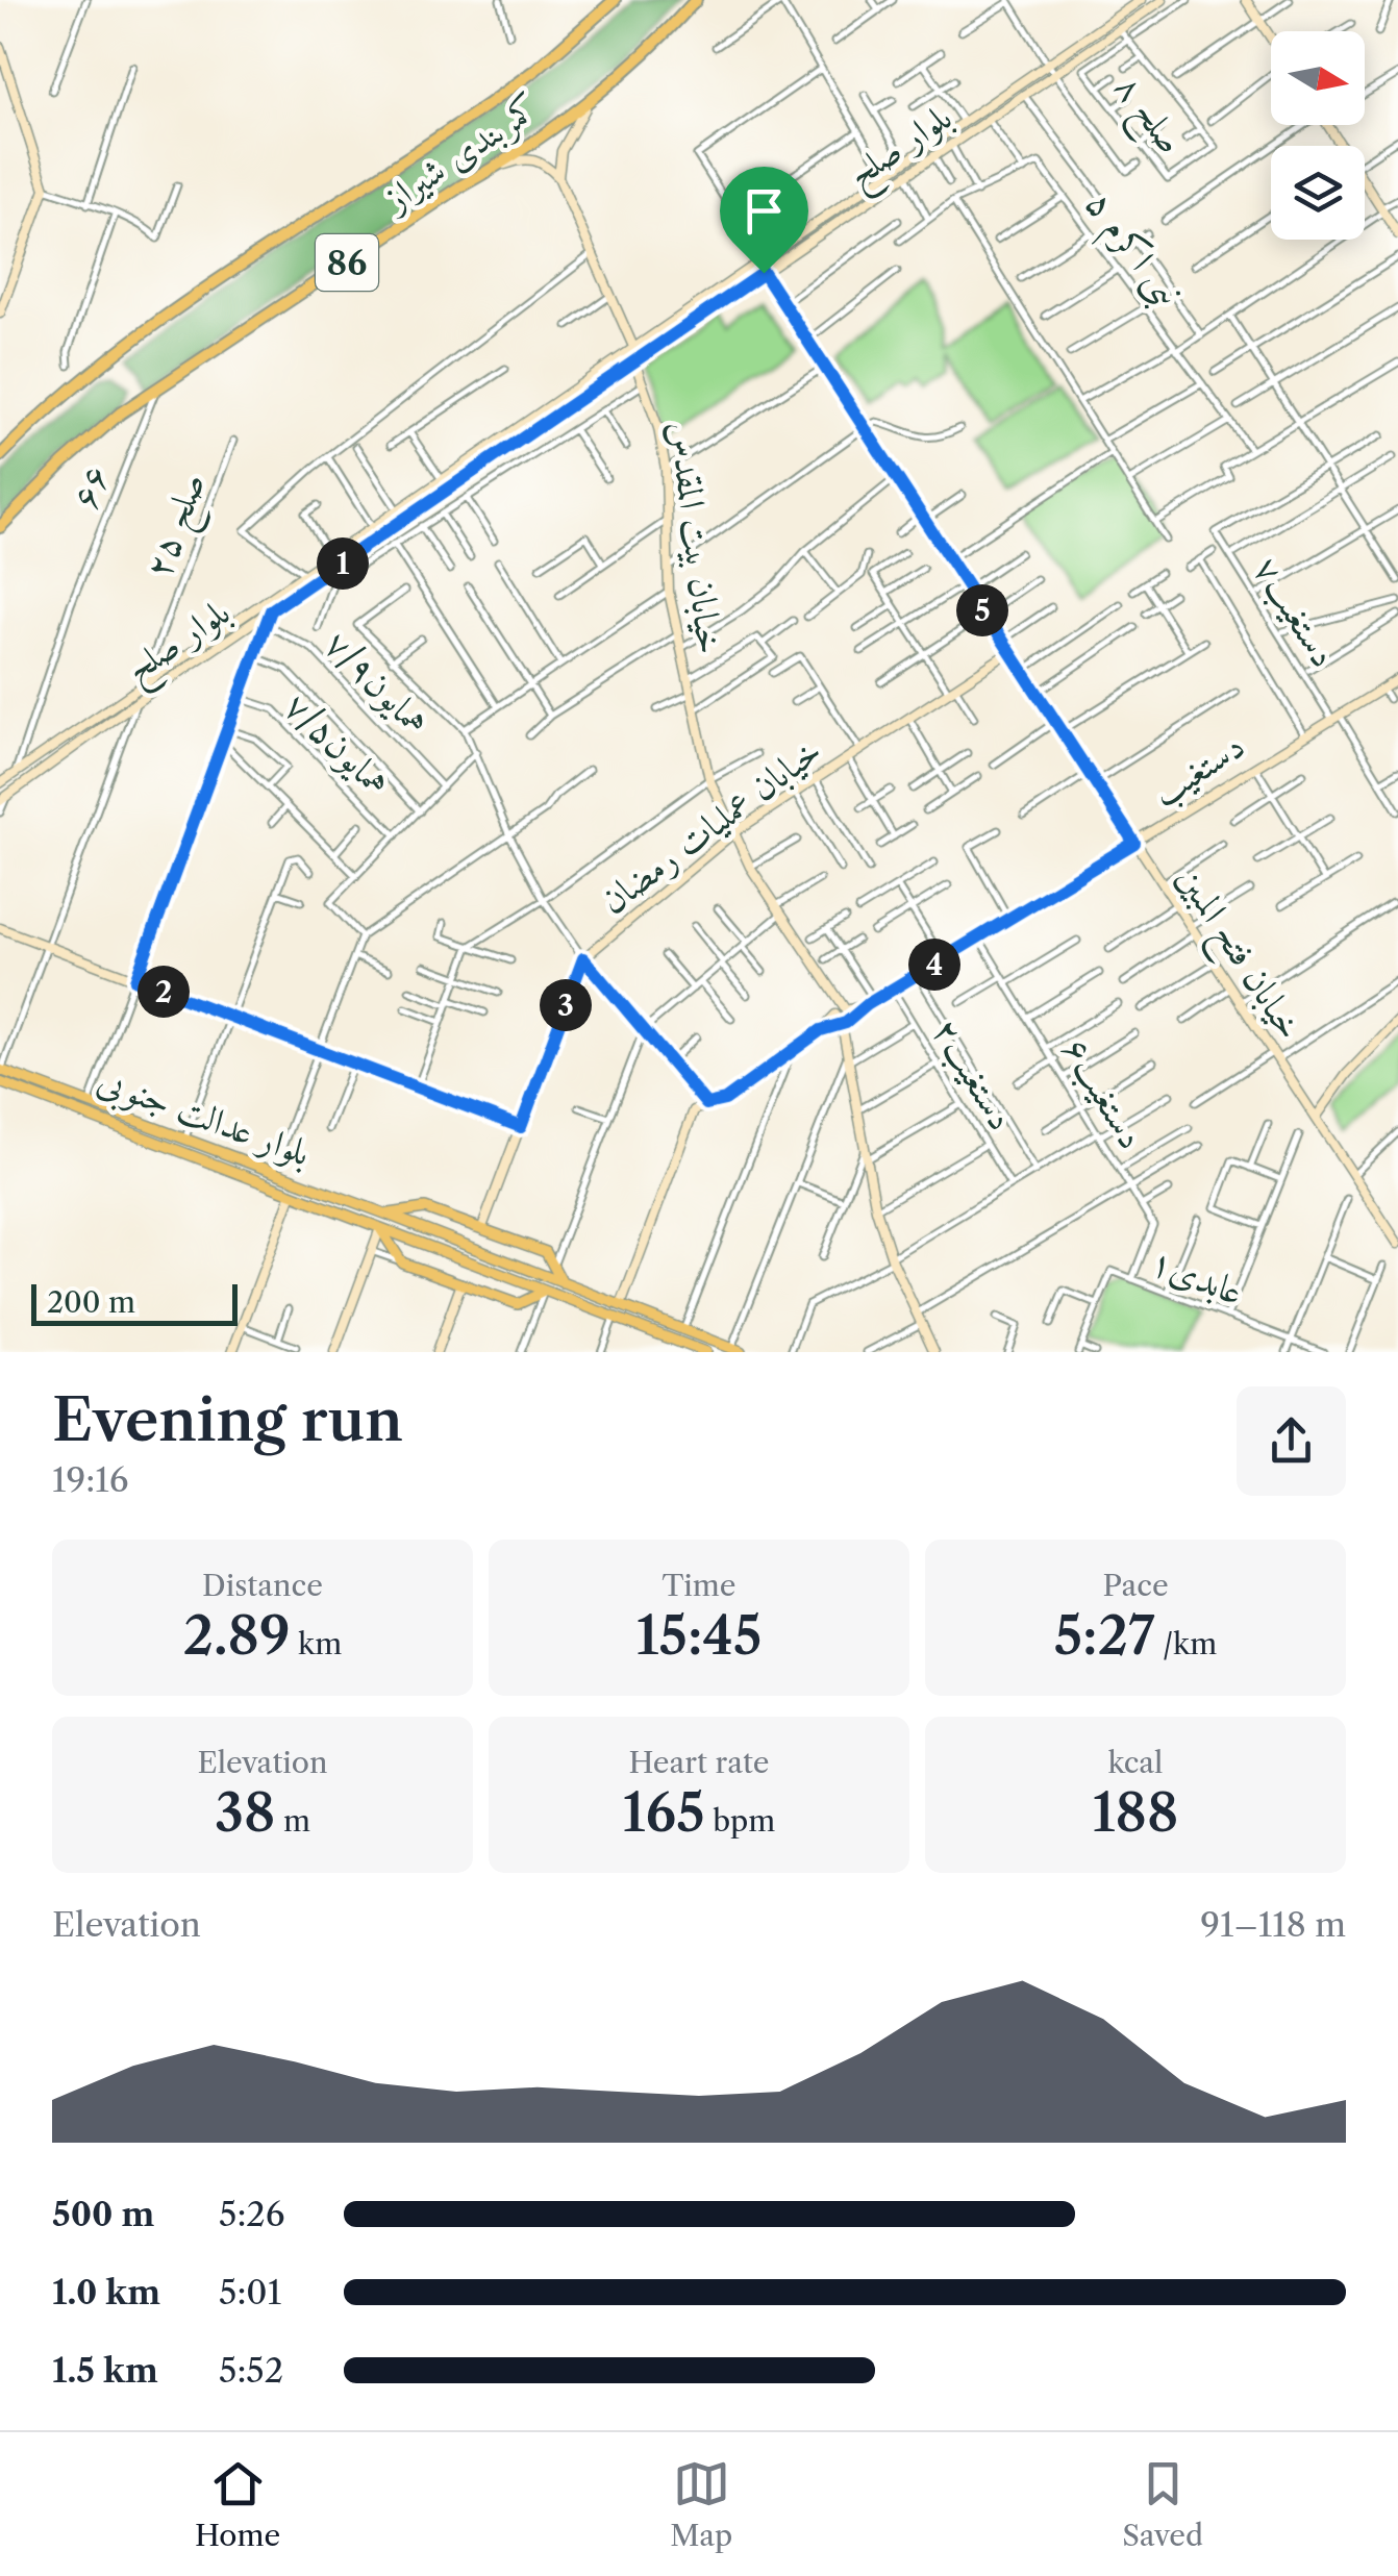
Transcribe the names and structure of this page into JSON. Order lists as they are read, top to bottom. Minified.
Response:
{"streets":{"highway":["کمربندی شیراز","86"],"main road":["بلوار عدالت جنوبی"],"street":["۸ صلح","بلوار صلح","نبی اکرم ۵","۶۶","صلح ۲۵","خیابان بیت المقدس","دستغیب۷","همایون۷/۹","همایون۷/۵","دستغیب","خیابان عملیات رمضان","خیابان فتح المبین","۲دستغیب","دستغیب۶","۱عابدی"]},"crossings":[["بلوار صلح","۶۶"],["بلوار صلح","صلح ۲۵"],["بلوار صلح","خیابان بیت المقدس"],["بلوار صلح","خیابان فتح المبین"],["کمربندی شیراز","۶۶"],["خیابان بیت المقدس","دستغیب"],["خیابان بیت المقدس","خیابان عملیات رمضان"],["دستغیب۷","دستغیب"],["دستغیب","خیابان فتح المبین"],["دستغیب","۲دستغیب"],["دستغیب","دستغیب۶"],["خیابان عملیات رمضان","خیابان فتح المبین"],["خیابان عملیات رمضان","بلوار عدالت جنوبی"]],"scale_bar":"200 m","north":"right","page":{"pins":["1","5","4","2","3"],"scale":"200 m","heading":["Evening run","19:16"],"stats":[["Distance","2.89 km"],["Time","15:45"],["Pace","5:27 /km"],["Elevation","38 m"],["Heart rate","165 bpm"],["kcal","188"]],"chart":["Elevation","91–118 m"],"list":[{"name":"500 m","note":"5:26"},{"name":"1.0 km","note":"5:01"},{"name":"1.5 km","note":"5:52"}],"tabs":["Home","Map","Saved"]}}
